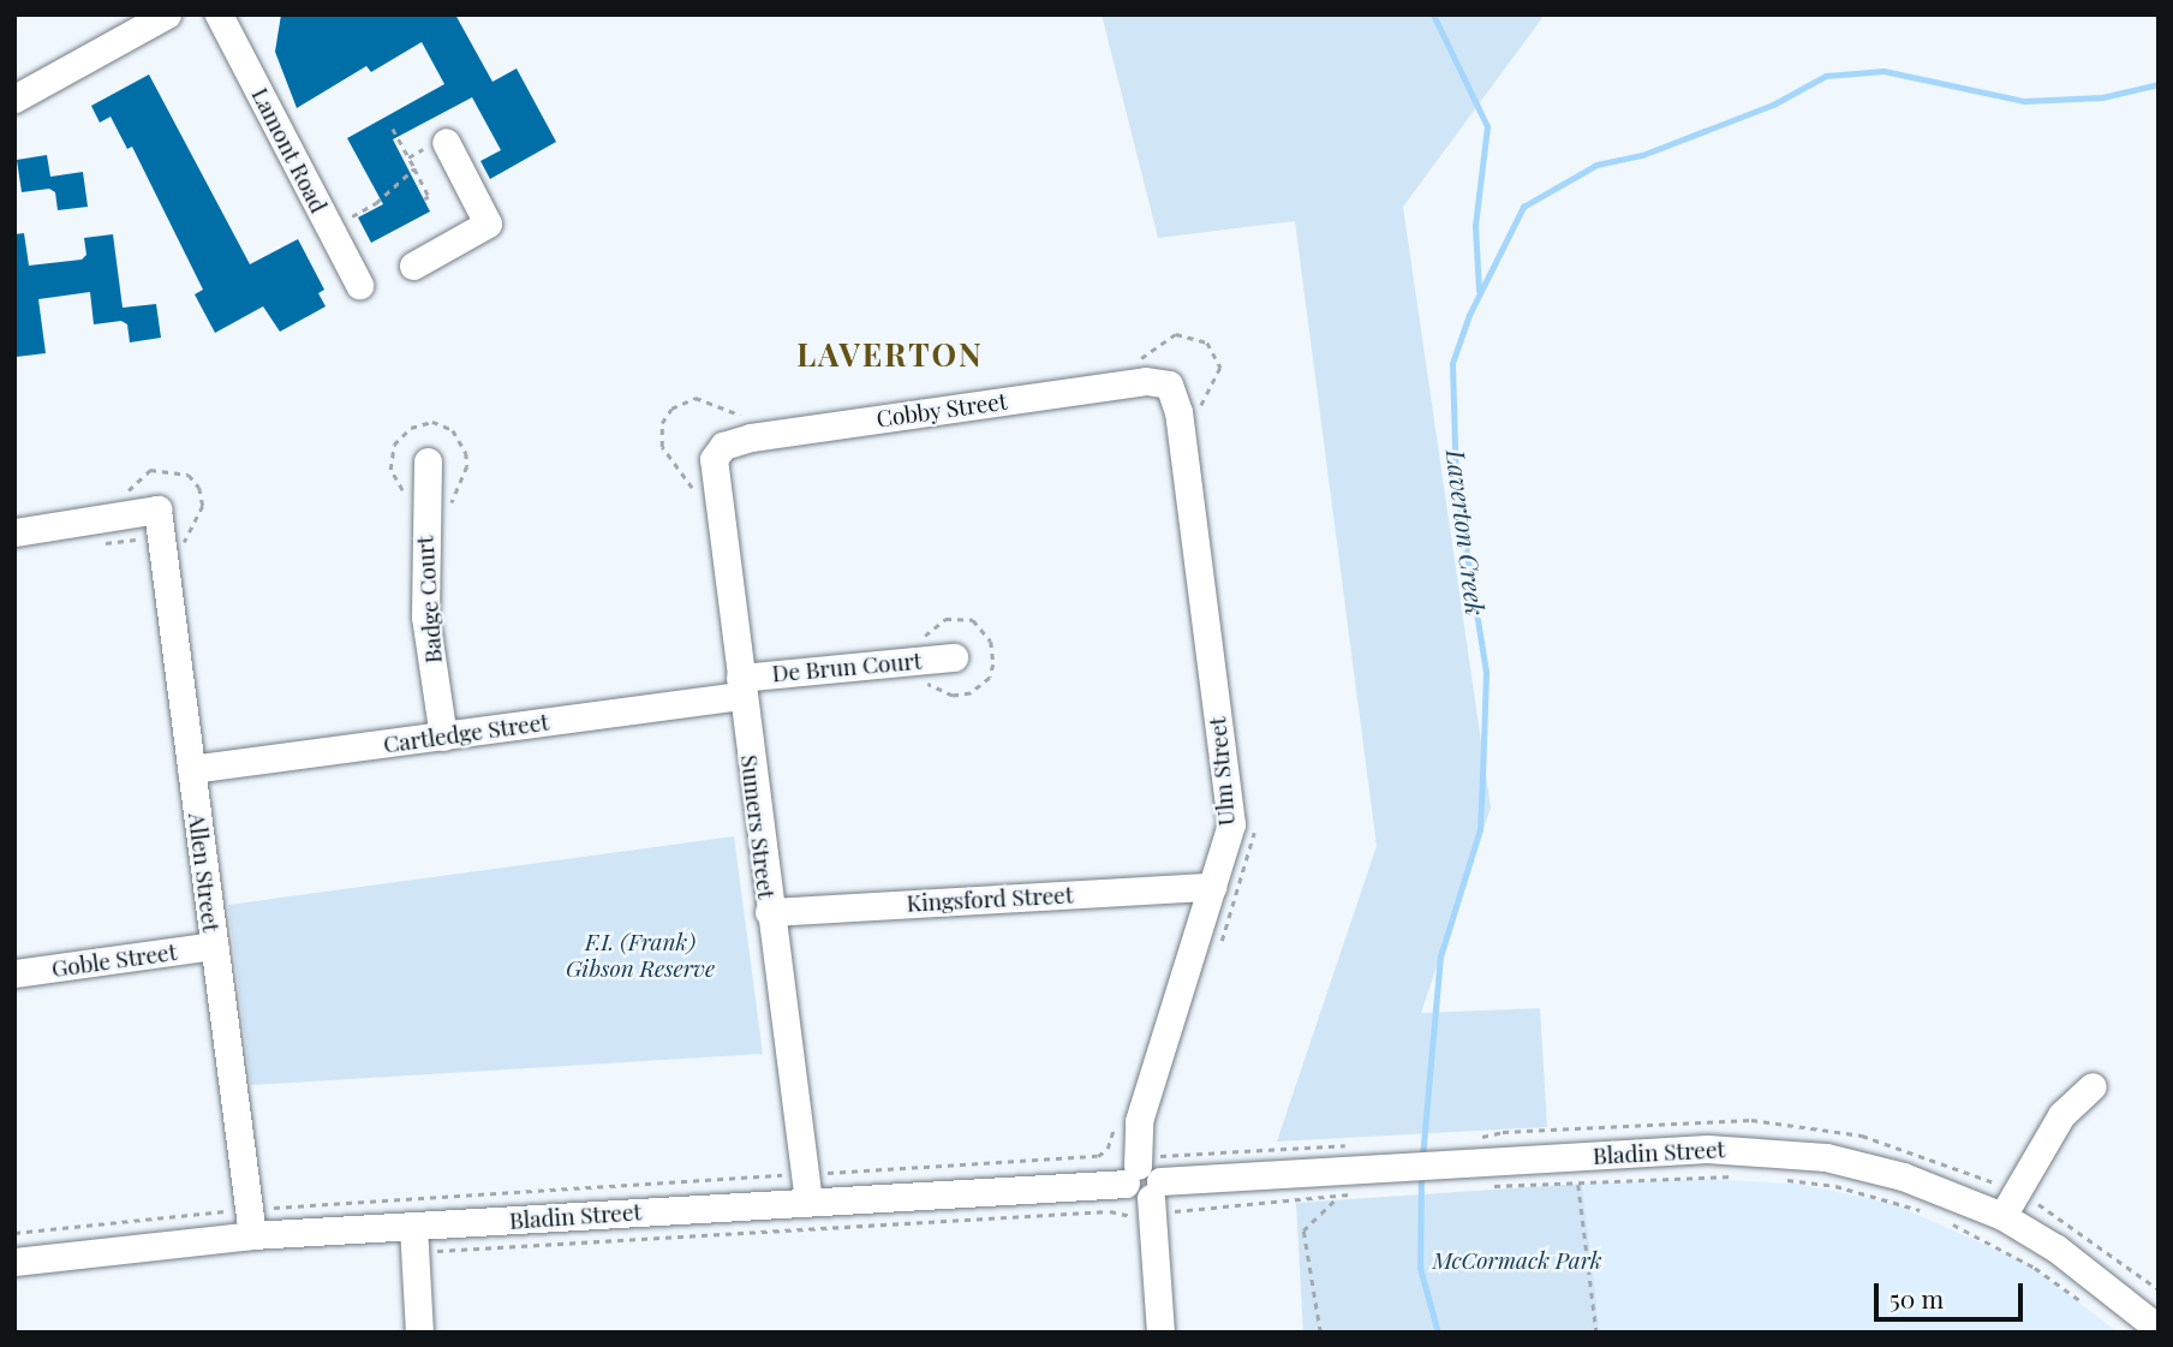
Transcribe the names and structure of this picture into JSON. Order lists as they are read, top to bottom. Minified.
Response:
{"streets":{"street":["Lamont Road","Cobby Street","Badge Court","De Brun Court","Cartledge Street","Ulm Street","Sumers Street","Allen Street","Kingsford Street","Goble Street","Bladin Street"]},"crossings":[["Cobby Street","Ulm Street"],["Cobby Street","Sumers Street"],["Badge Court","Cartledge Street"],["De Brun Court","Cartledge Street"],["De Brun Court","Sumers Street"],["Cartledge Street","Sumers Street"],["Cartledge Street","Allen Street"],["Ulm Street","Kingsford Street"],["Ulm Street","Bladin Street"],["Sumers Street","Kingsford Street"],["Sumers Street","Bladin Street"],["Allen Street","Goble Street"],["Allen Street","Bladin Street"]],"districts":["LAVERTON"],"water":["Laverton Creek"],"parks":["F.I. (Frank) Gibson Reserve","McCormack Park"],"scale_bar":"50 m"}
